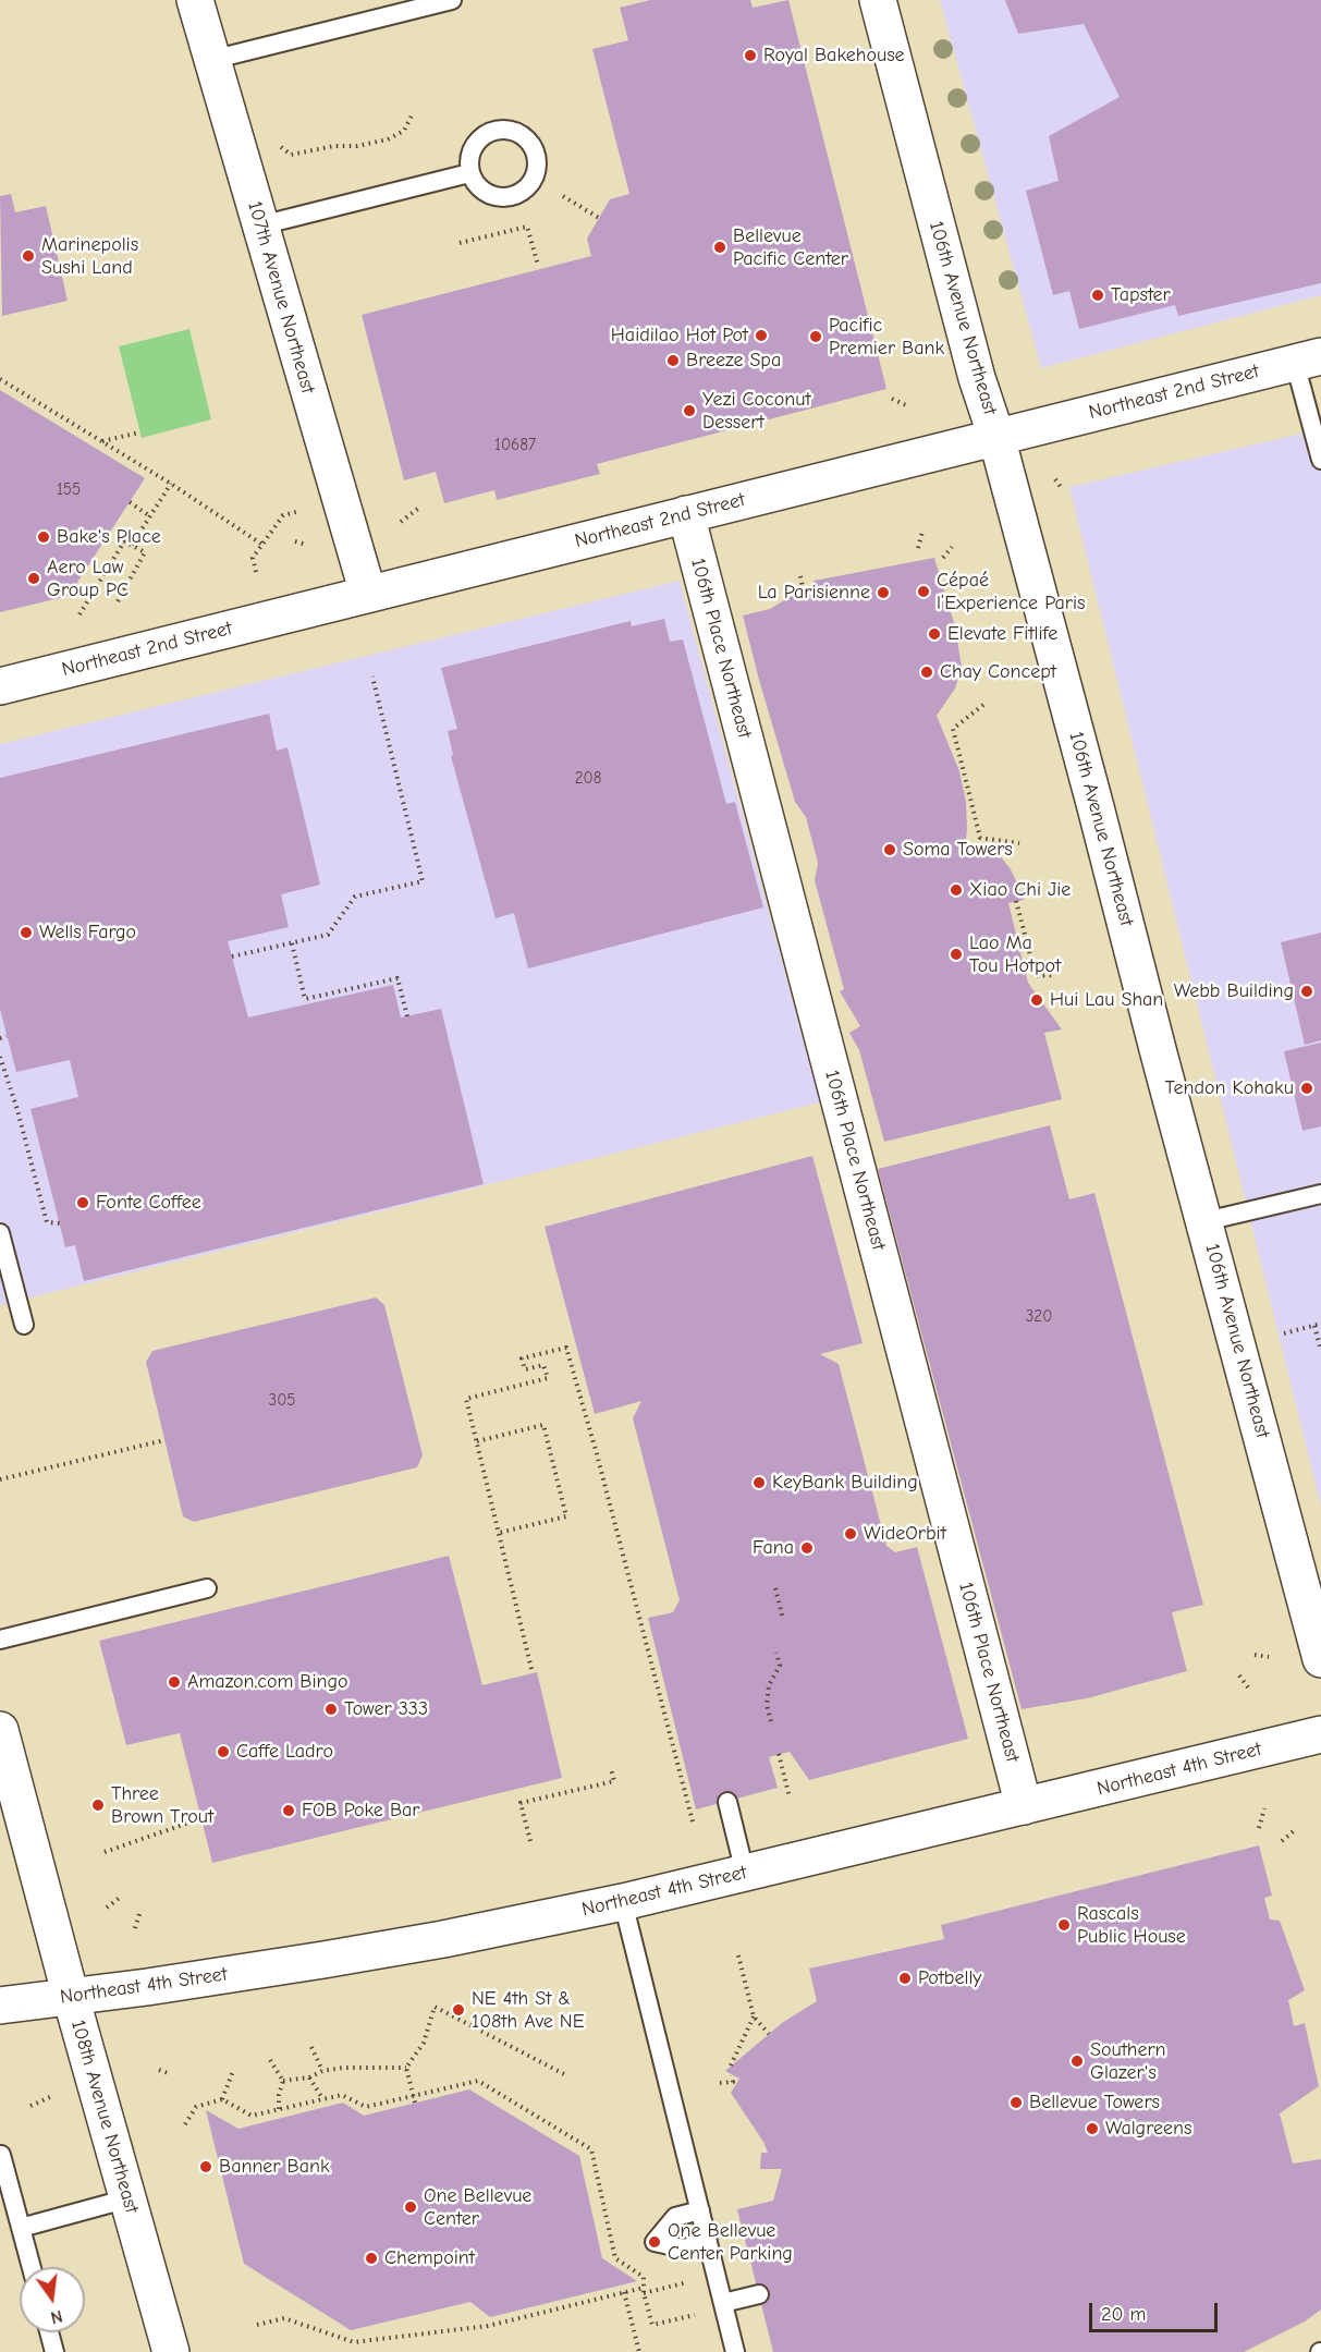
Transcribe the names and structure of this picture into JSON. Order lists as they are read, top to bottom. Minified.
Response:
{"streets":{"street":["107th Avenue Northeast","106th Avenue Northeast","Northeast 2nd Street","106th Place Northeast","Northeast 4th Street","108th Avenue Northeast"]},"crossings":[["107th Avenue Northeast","Northeast 2nd Street"],["106th Avenue Northeast","Northeast 2nd Street"],["Northeast 2nd Street","106th Place Northeast"],["106th Place Northeast","Northeast 4th Street"],["Northeast 4th Street","108th Avenue Northeast"]],"places":["Royal Bakehouse","Bellevue Pacific Center","Marinepolis Sushi Land","Tapster","Haidilao Hot Pot","Pacific Premier Bank","Breeze Spa","Yezi Coconut Dessert","Bake's Place","Aero Law Group PC","Cépaé l’Experience Paris","La Parisienne","Elevate Fitlife","Chay Concept","Soma Towers","Xiao Chi Jie","Wells Fargo","Lao Ma Tou Hotpot","Webb Building","Hui Lau Shan","Tendon Kohaku","Fonte Coffee","KeyBank Building","WideOrbit","Fana","Amazon.com Bingo","Tower 333","Caffe Ladro","Three Brown Trout","FOB Poke Bar","Rascals Public House","Potbelly","NE 4th St & 108th Ave NE","Southern Glazer's","Bellevue Towers","Walgreens","Banner Bank","One Bellevue Center","One Bellevue Center Parking","Chempoint"],"house_numbers":["10687","155","208","320","305"],"scale_bar":"20 m","north":"bottom"}
